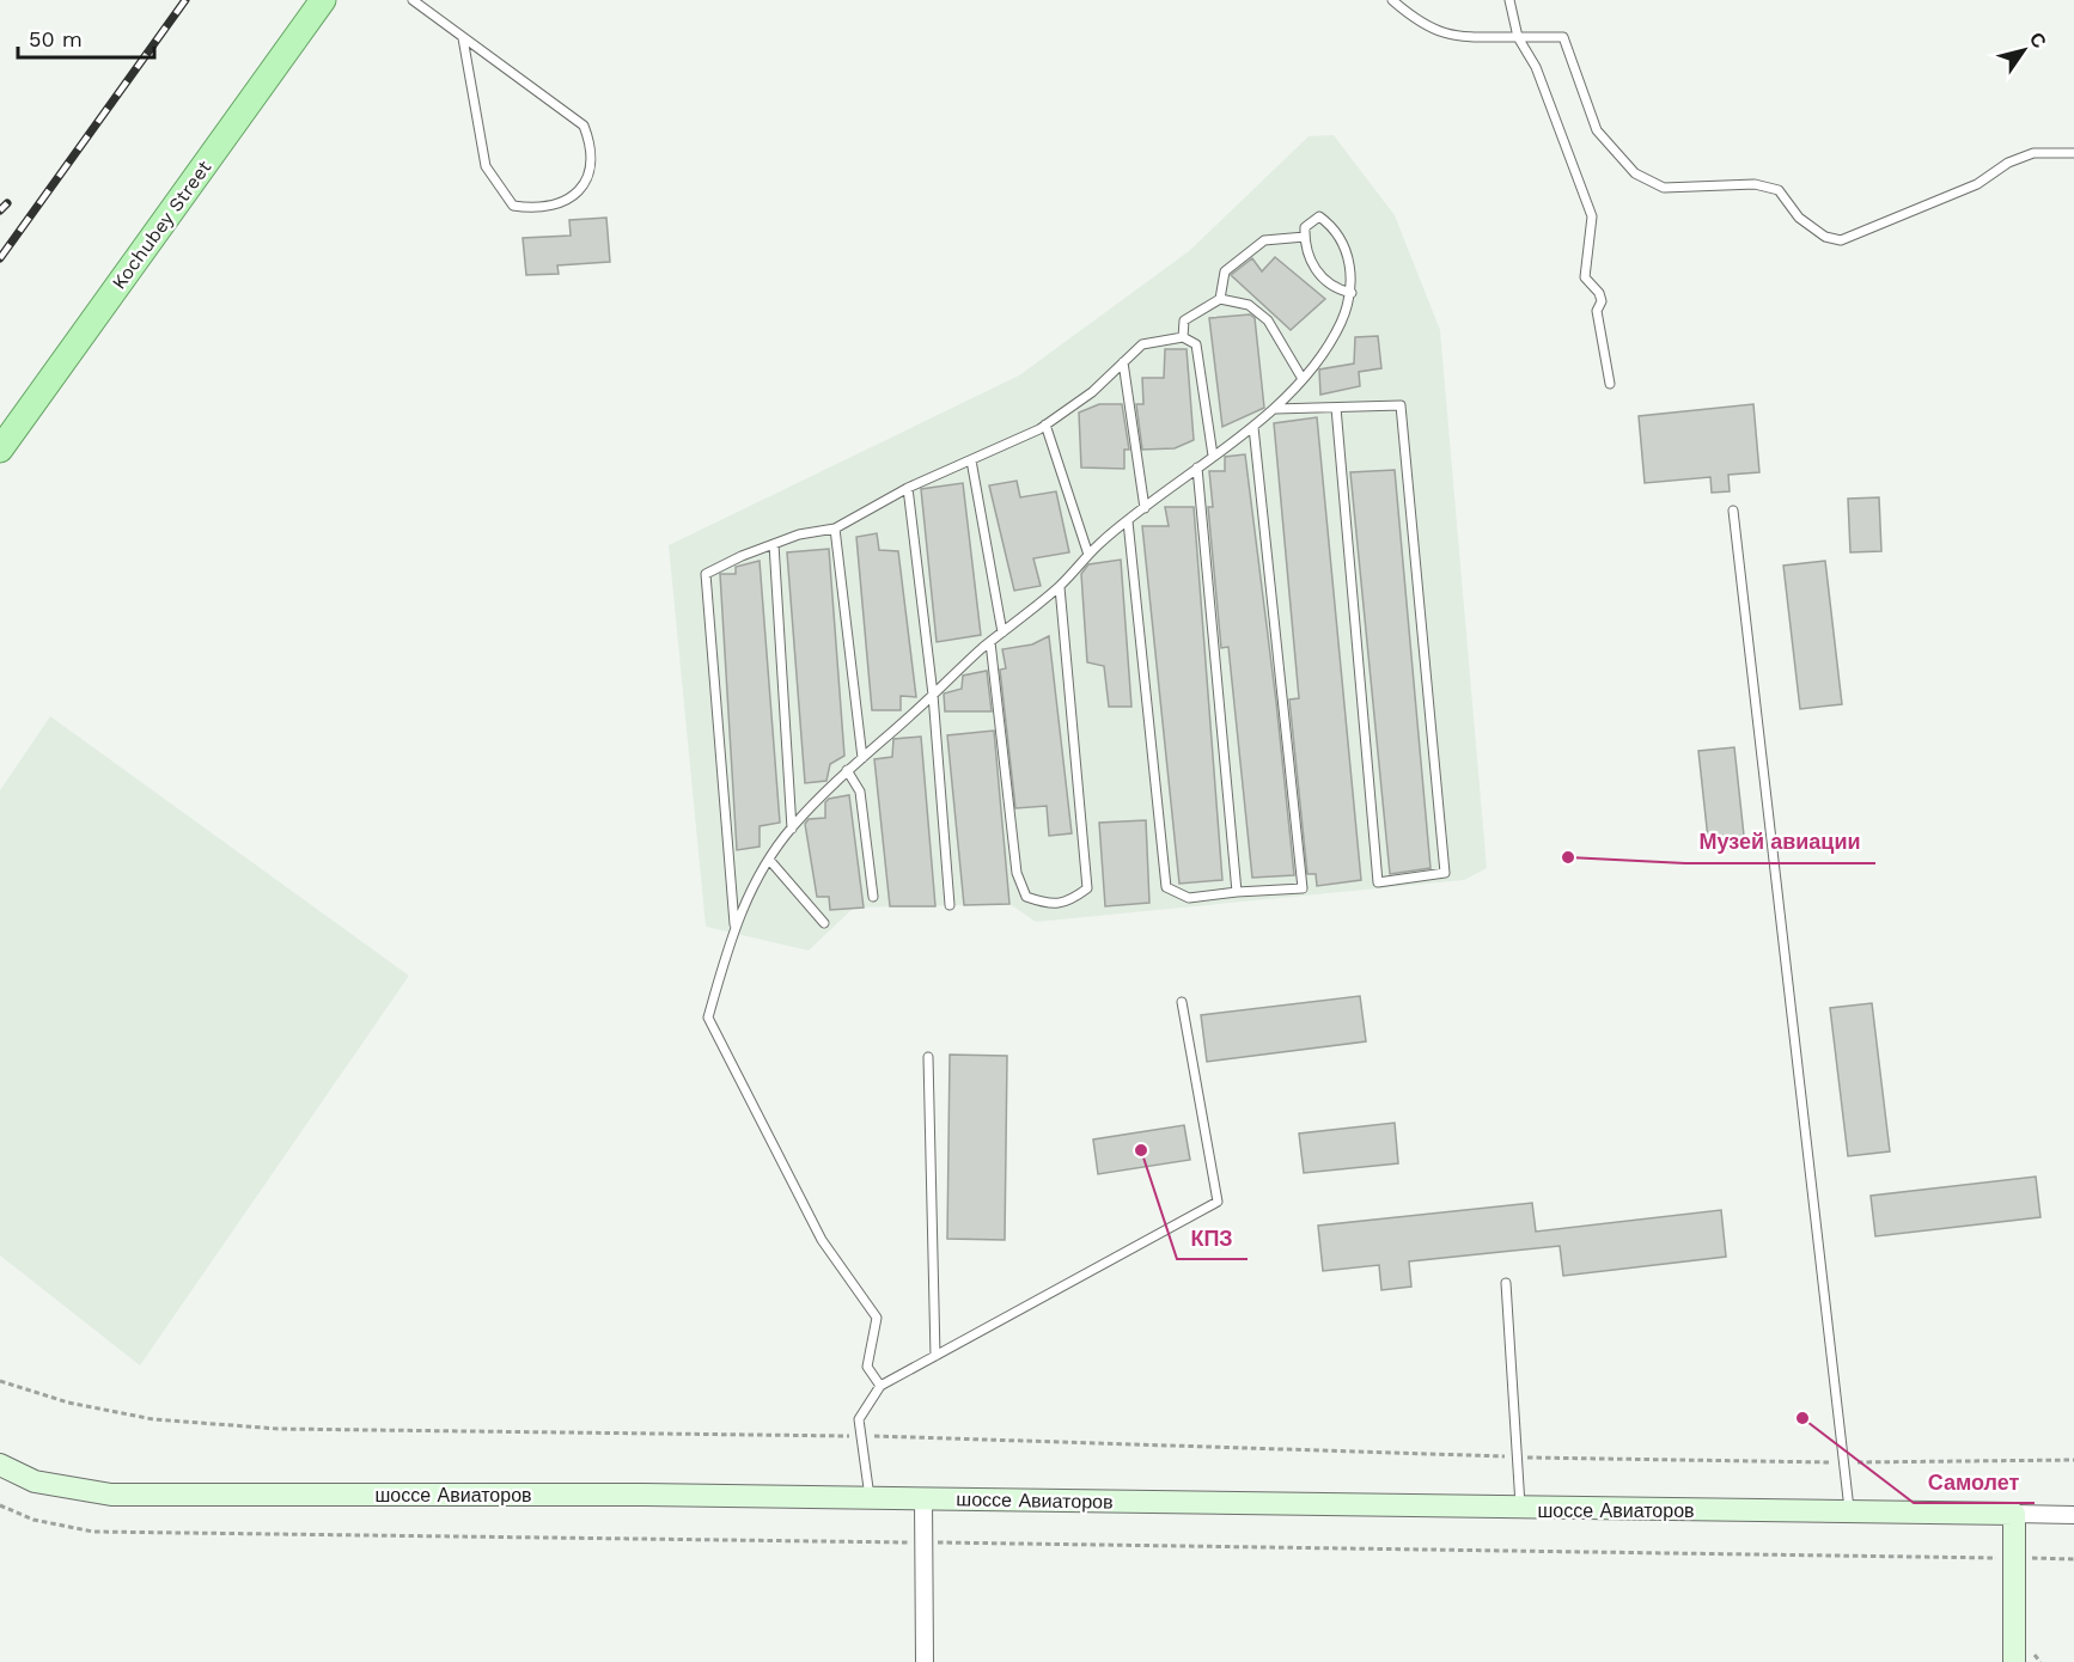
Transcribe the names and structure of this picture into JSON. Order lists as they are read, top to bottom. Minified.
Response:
{"streets":{"main road":["Kochubey Street"],"street":["шоссе Авиаторов"]},"places":["Музей авиации","КПЗ","Самолет"],"scale_bar":"50 m","north":"top right"}
